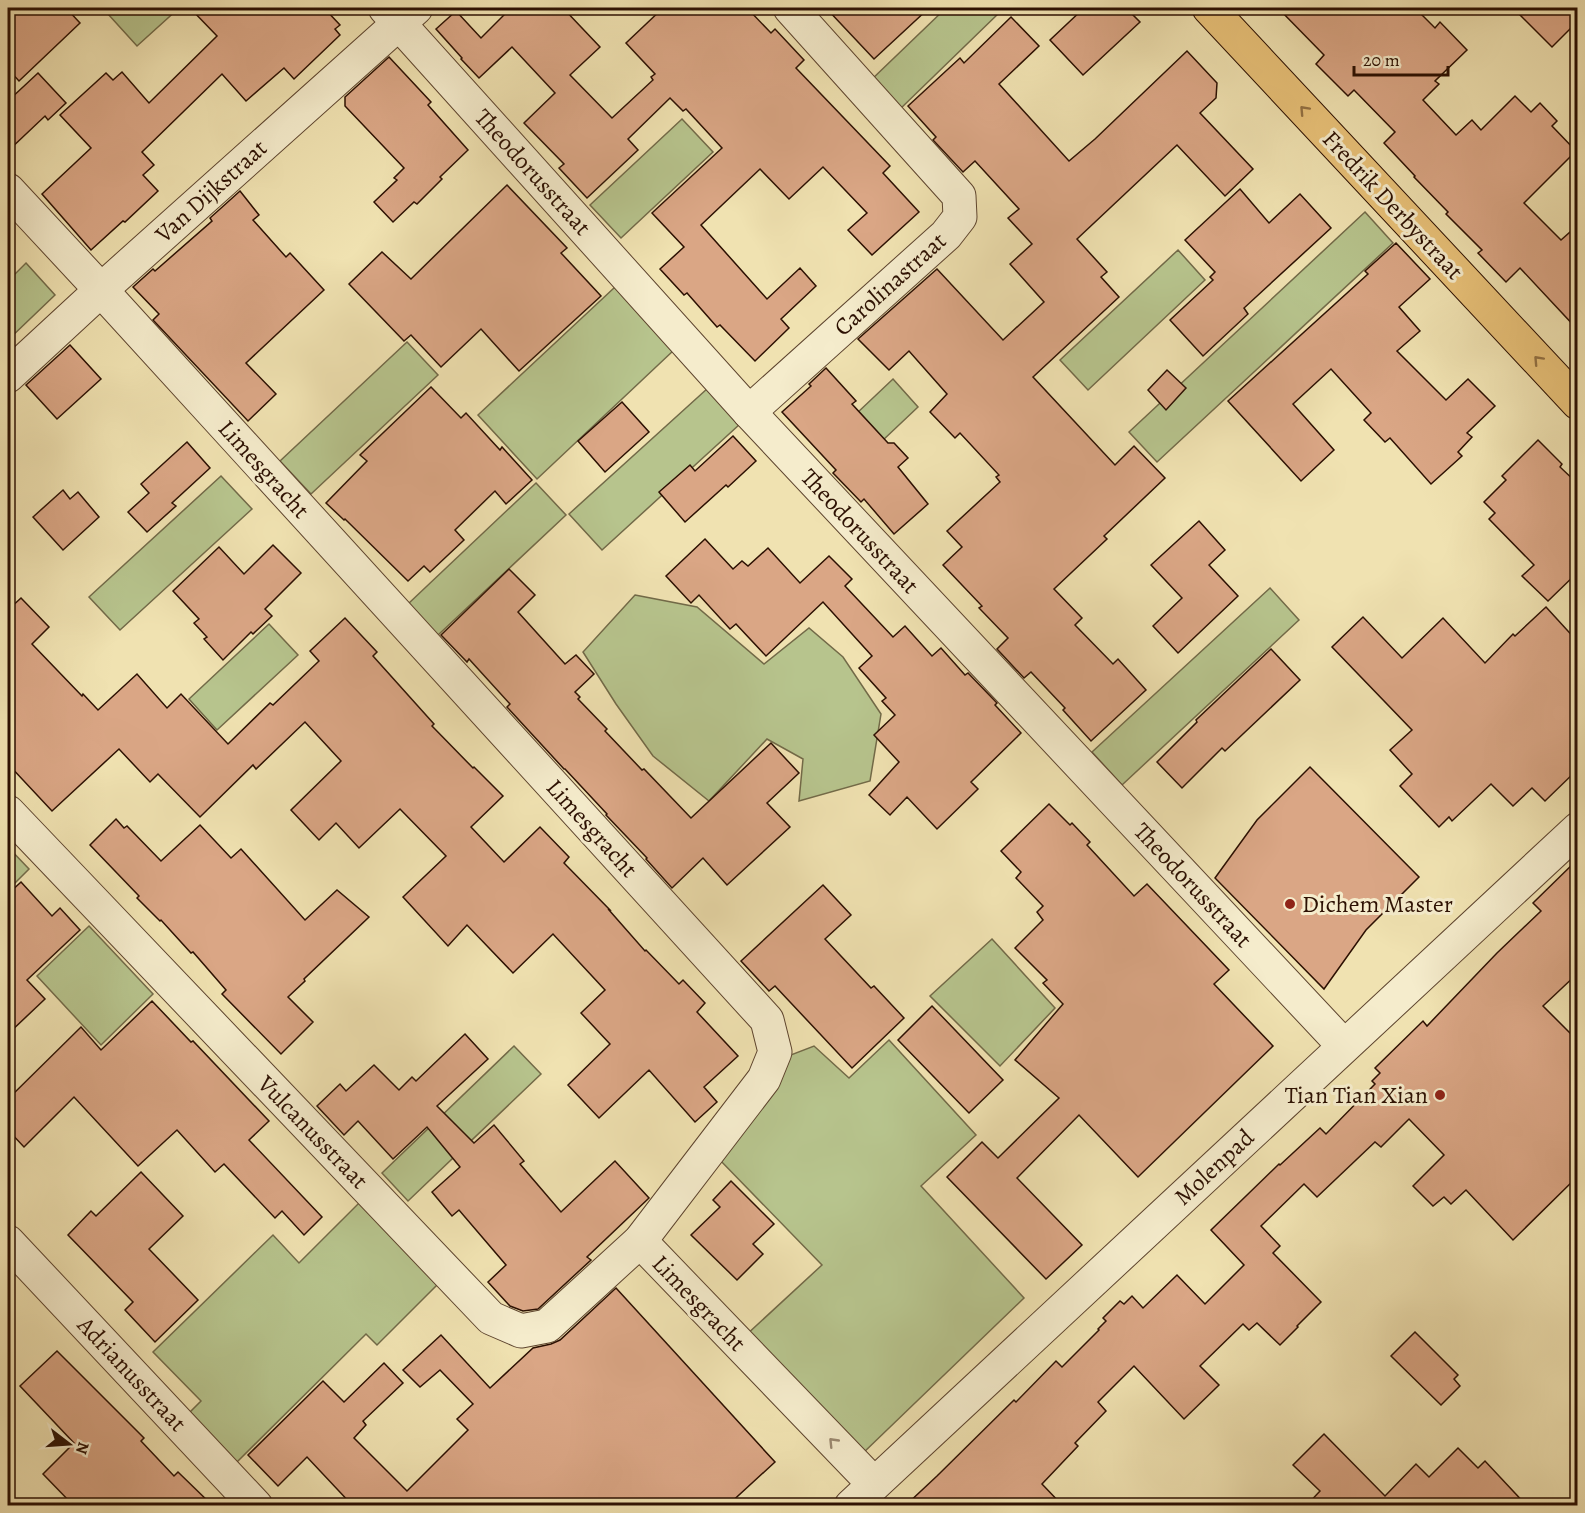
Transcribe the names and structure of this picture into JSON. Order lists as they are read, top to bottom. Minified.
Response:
{"streets":{"main road":["Fredrik Derbystraat"],"street":["Theodorusstraat","Van Dijkstraat","Carolinastraat","Limesgracht","Vulcanusstraat","Molenpad","Adrianusstraat"]},"crossings":[["Theodorusstraat","Van Dijkstraat"],["Theodorusstraat","Carolinastraat"],["Theodorusstraat","Molenpad"],["Van Dijkstraat","Limesgracht"],["Limesgracht","Vulcanusstraat"],["Limesgracht","Molenpad"]],"one_way":["Fredrik Derbystraat"],"places":["Dichem Master","Tian Tian Xian"],"scale_bar":"20 m","north":"right"}
